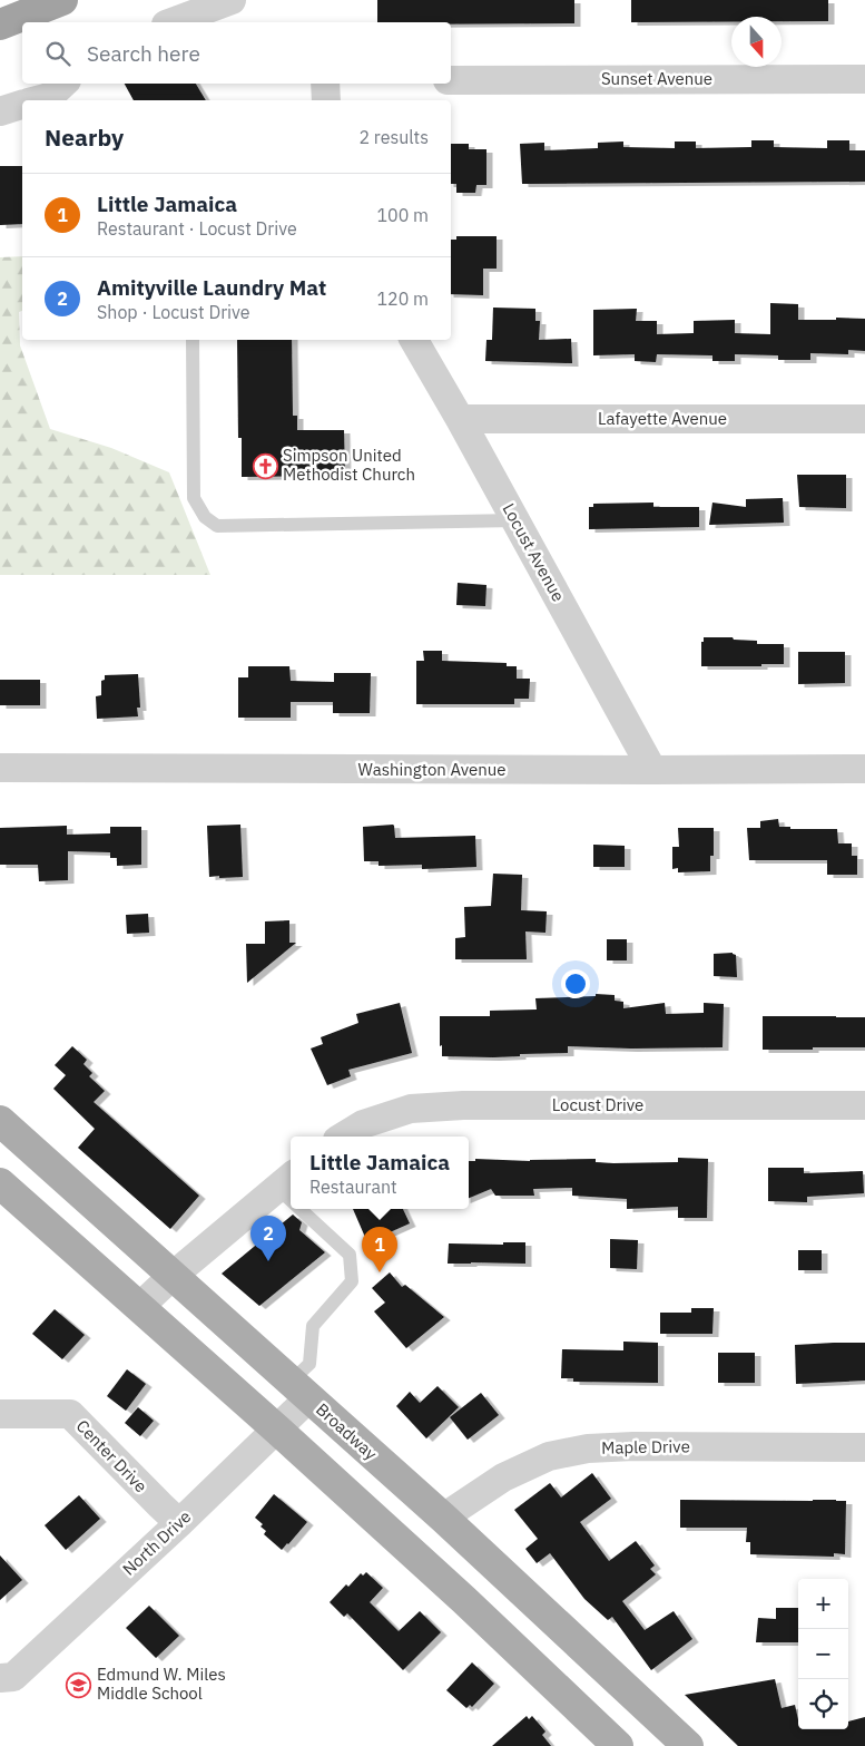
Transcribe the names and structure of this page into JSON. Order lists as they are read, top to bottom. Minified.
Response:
{"streets":{"main road":["Broadway"],"street":["Sunset Avenue","Lafayette Avenue","Locust Avenue","Washington Avenue","Locust Drive","Maple Drive","Center Drive","North Drive"]},"crossings":[["Lafayette Avenue","Locust Avenue"],["Locust Avenue","Washington Avenue"],["Broadway","Maple Drive"],["Broadway","North Drive"],["Center Drive","North Drive"]],"places":{"church":["Simpson United Methodist Church"],"school or university":["Edmund W. Miles Middle School"]},"north":"bottom","page":{"search":"Search here","heading":["Nearby","2 results"],"list":[{"mark":"1","name":"Little Jamaica","note":"Restaurant · Locust Drive","value":"100 m"},{"mark":"2","name":"Amityville Laundry Mat","note":"Shop · Locust Drive","value":"120 m"}],"popup":["Little Jamaica","Restaurant"],"pins":["2","1"],"map_buttons":["+","−"]}}
